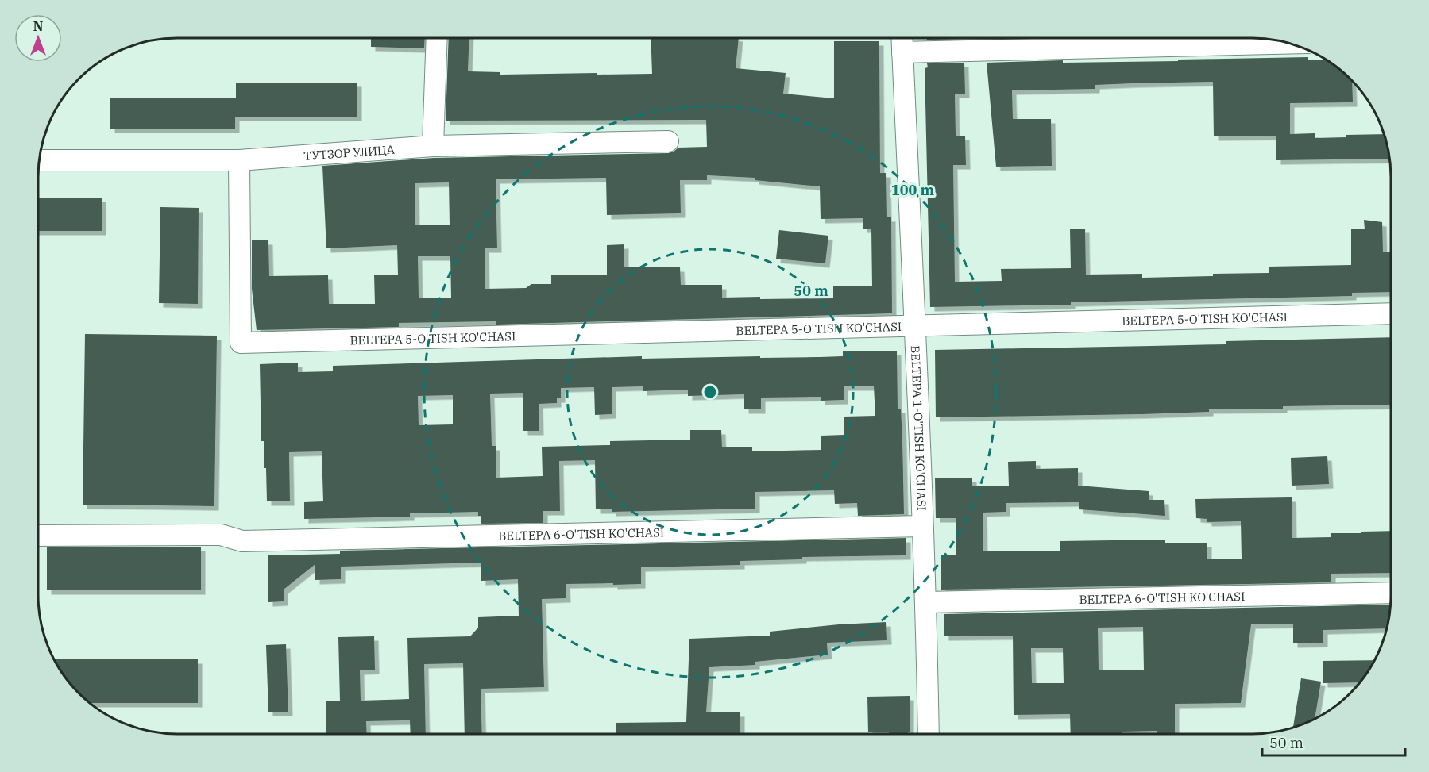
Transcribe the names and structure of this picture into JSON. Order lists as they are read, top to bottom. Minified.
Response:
{"streets":{"street":["ТУТЗОР УЛИЦА","BELTEPA 5-O'TISH KO'CHASI","BELTEPA 1-O'TISH KO'CHASI","BELTEPA 6-O'TISH KO'CHASI"]},"crossings":[["ТУТЗОР УЛИЦА","BELTEPA 5-O'TISH KO'CHASI"],["BELTEPA 5-O'TISH KO'CHASI","BELTEPA 1-O'TISH KO'CHASI"],["BELTEPA 1-O'TISH KO'CHASI","BELTEPA 6-O'TISH KO'CHASI"]],"scale_bar":"50 m","north":"top","rings":["100 m","50 m"]}
